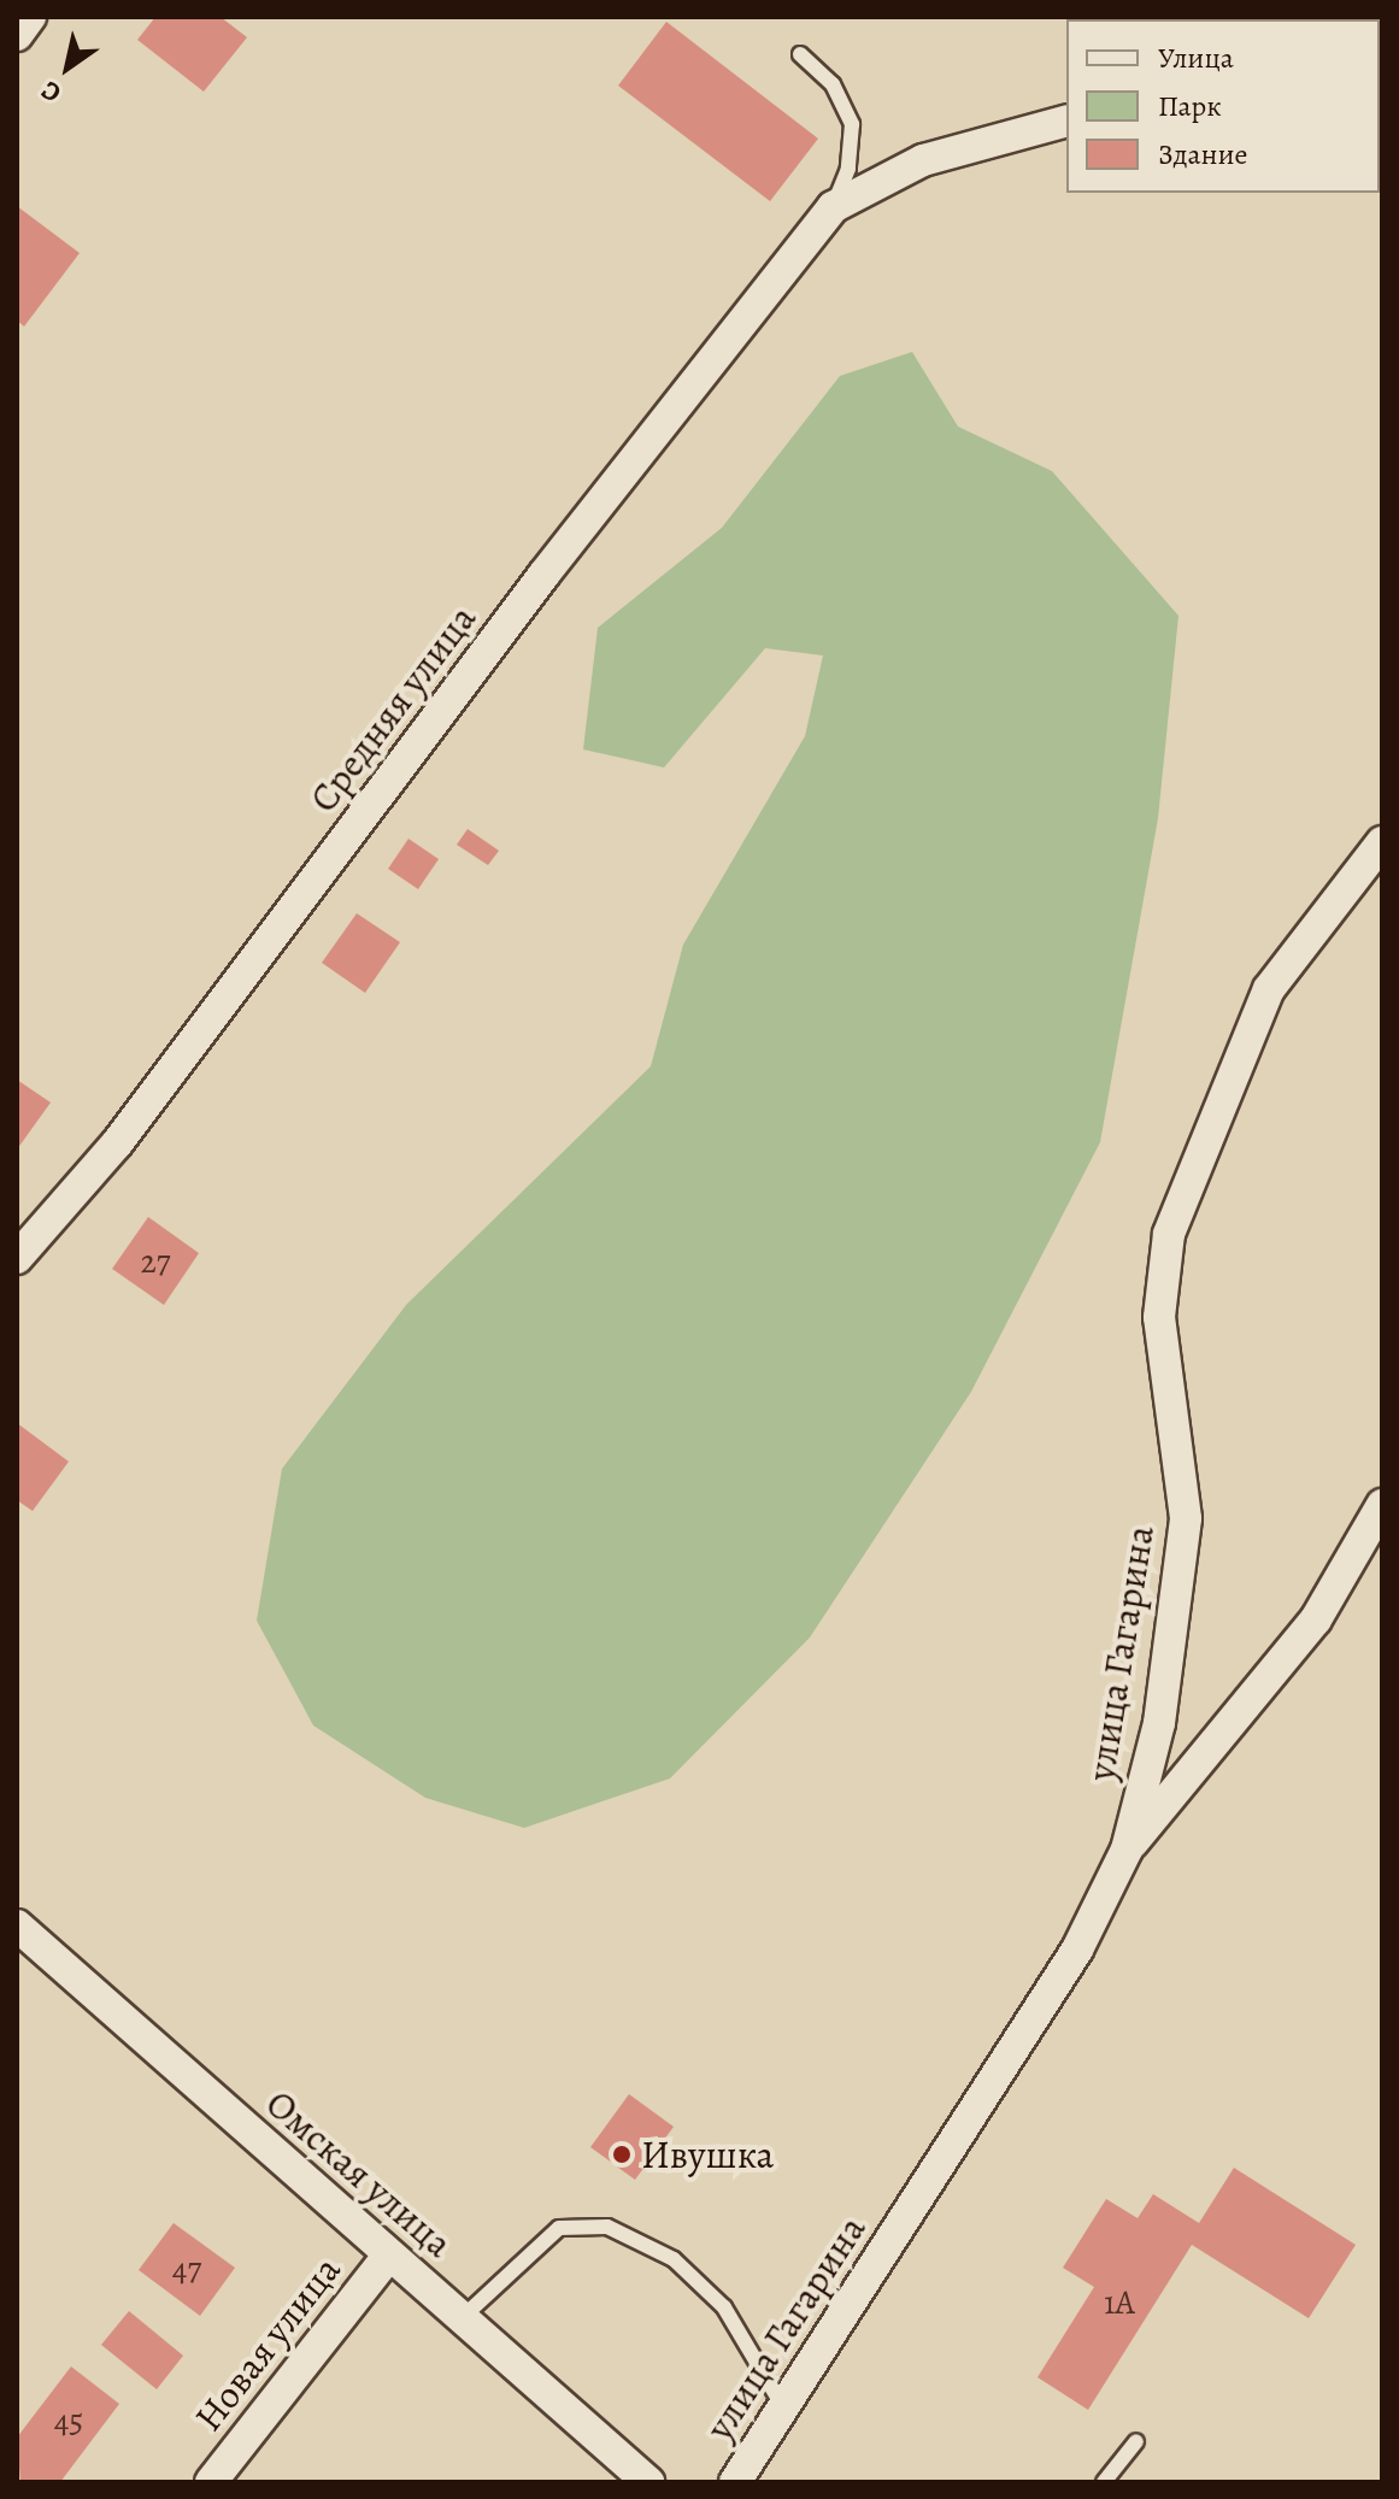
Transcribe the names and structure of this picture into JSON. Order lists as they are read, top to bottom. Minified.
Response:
{"streets":{"street":["Средняя улица","улица Гагарина","Омская улица","Новая улица"]},"crossings":[["Омская улица","Новая улица"]],"places":["Ивушка"],"house_numbers":["27","47","1А","45"],"legend":["Улица","Парк","Здание"],"north":"bottom left"}
